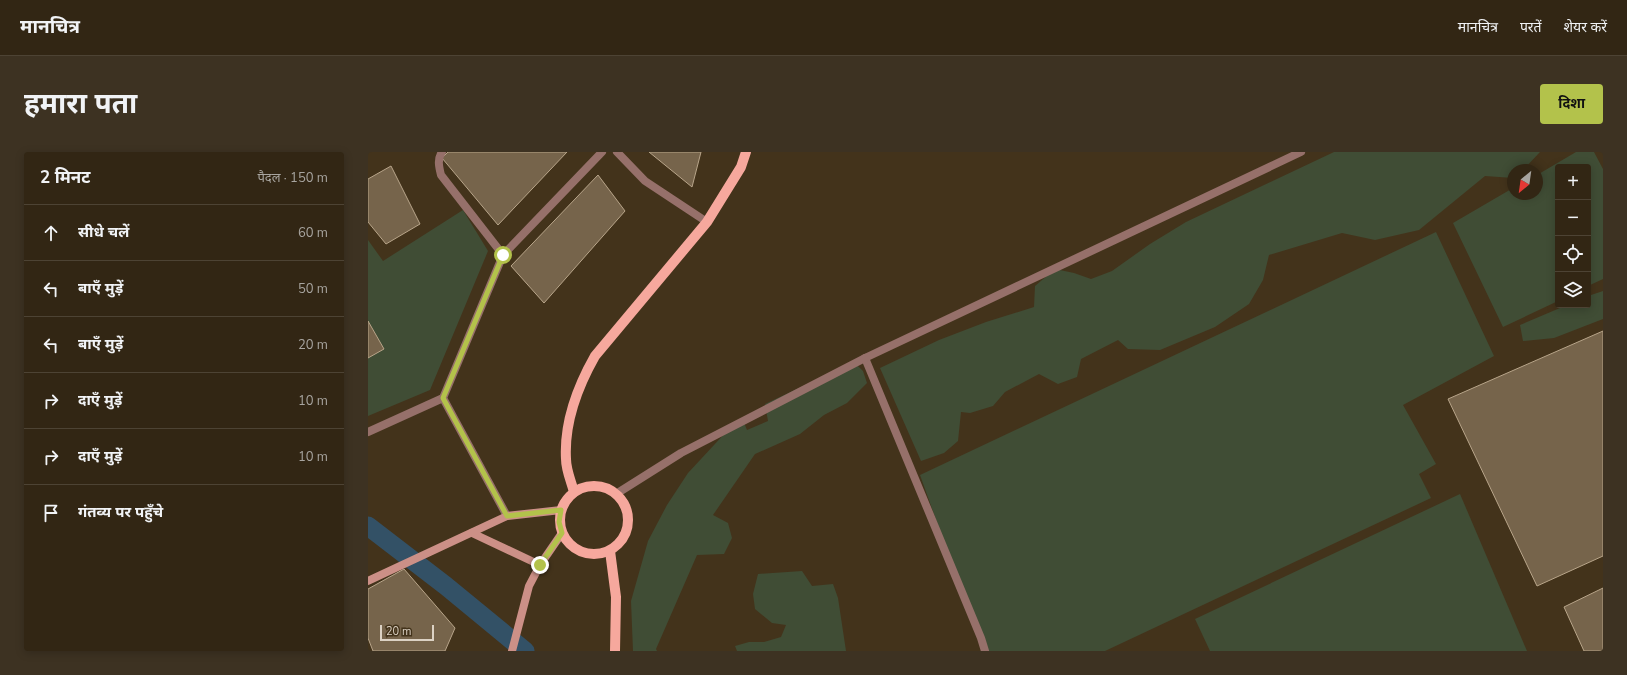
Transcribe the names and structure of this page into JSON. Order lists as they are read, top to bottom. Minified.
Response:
{"scale_bar":"20 m","north":"bottom left","page":{"header":"मानचित्र","nav":["मानचित्र","परतें","शेयर करें"],"buttons":"दिशा","title":"हमारा पता","heading":["2 मिनट","पैदल · 150 m"],"map_buttons":["+","−"],"list":[["सीधे चलें","60 m"],["बाएँ मुड़ें","50 m"],["बाएँ मुड़ें","20 m"],["दाएँ मुड़ें","10 m"],["दाएँ मुड़ें","10 m"],"गंतव्य पर पहुँचे"],"scale":"20 m"}}
